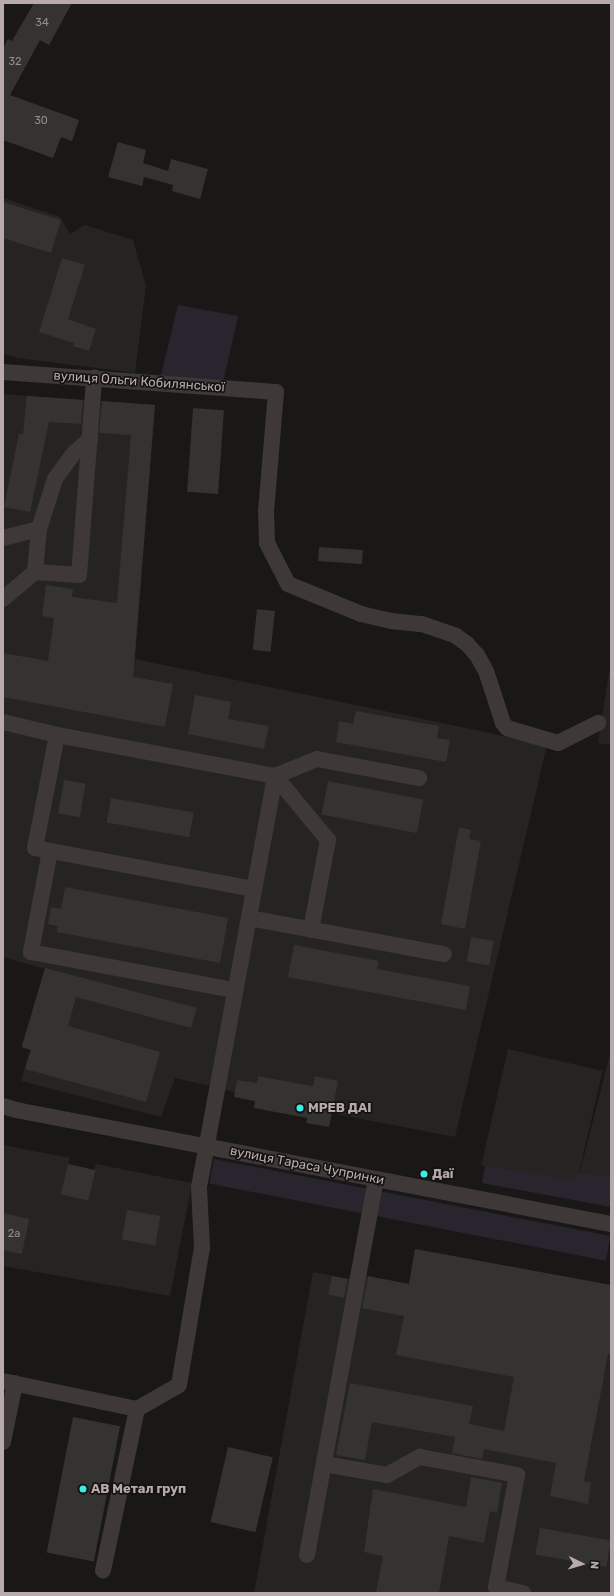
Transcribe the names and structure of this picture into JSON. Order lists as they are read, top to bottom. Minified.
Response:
{"streets":{"street":["вулиця Ольги Кобилянської","вулиця Тараса Чупринки"]},"places":["МРЕВ ДАІ","Даї","АВ Метал груп"],"house_numbers":["34","32","30","2а"],"north":"right"}
